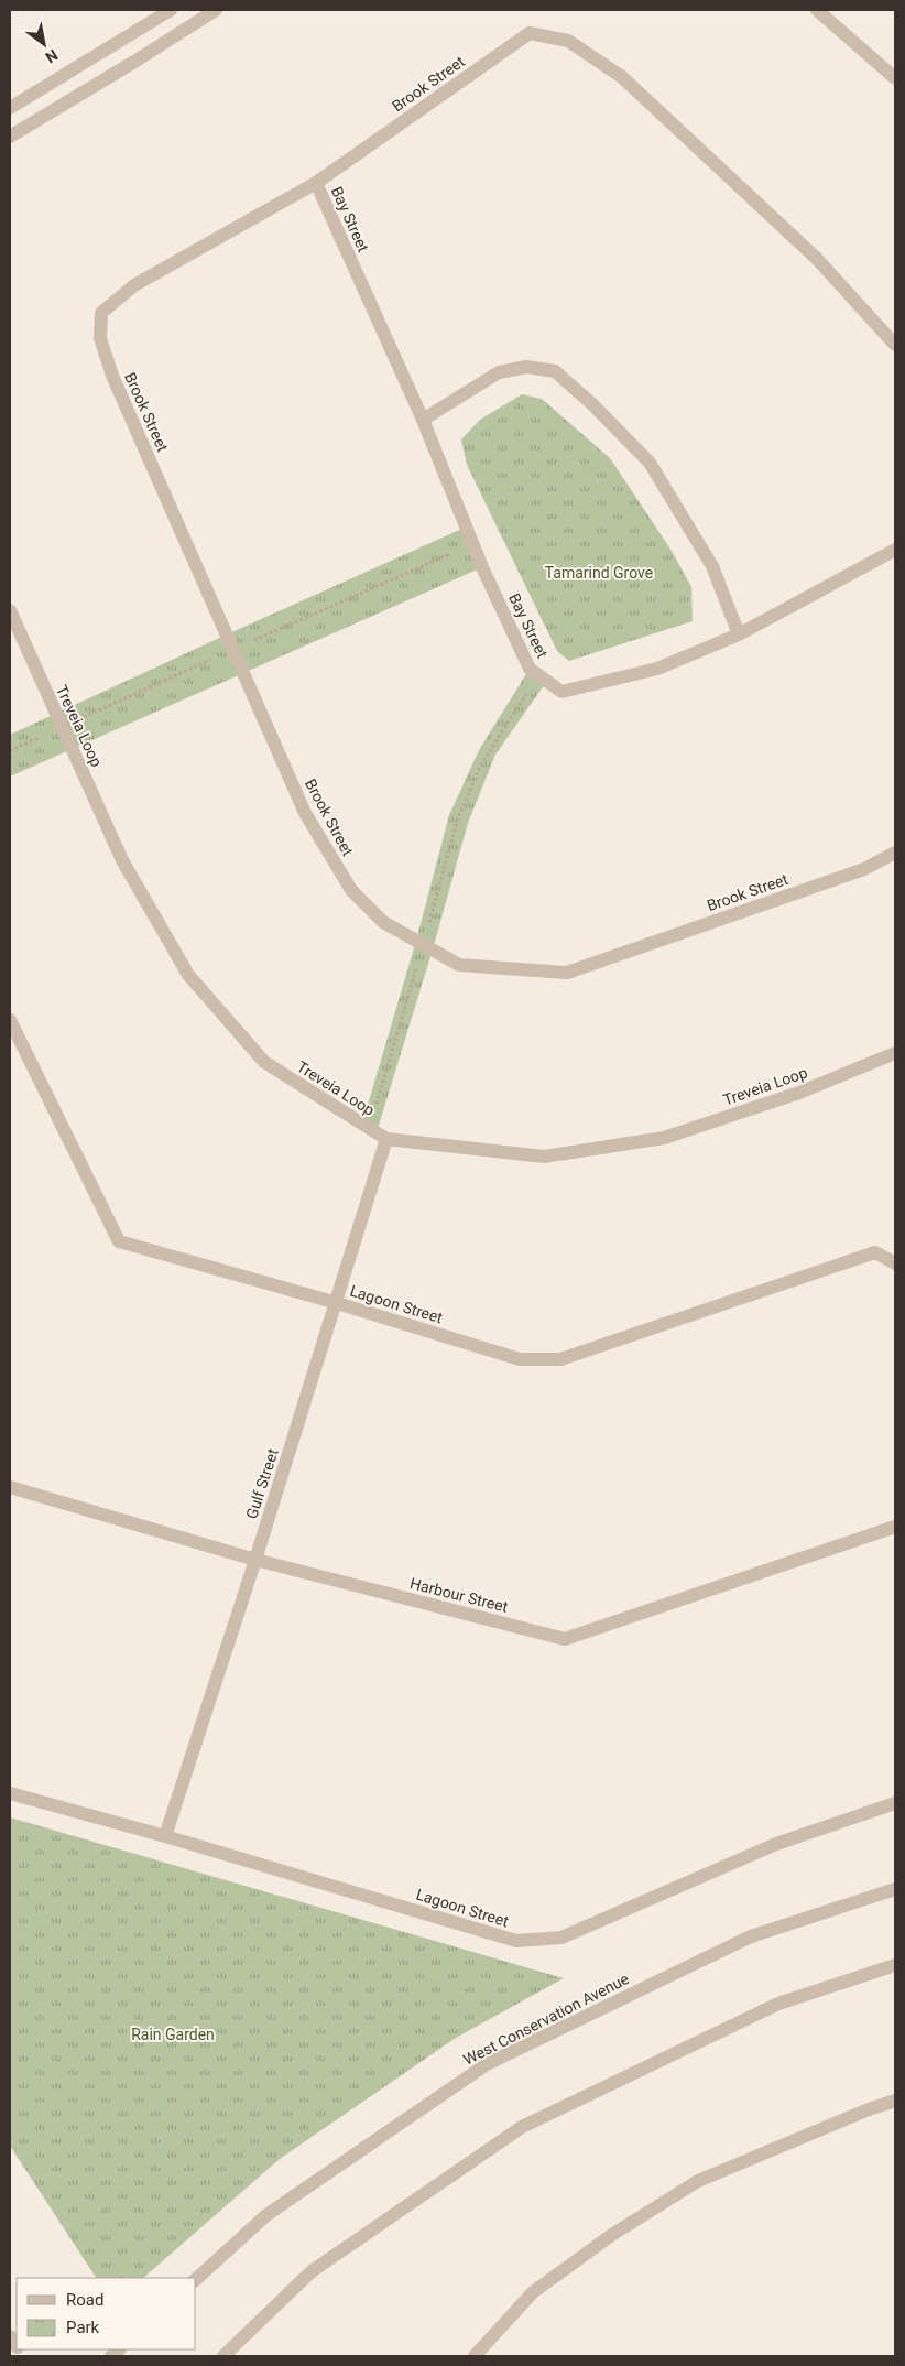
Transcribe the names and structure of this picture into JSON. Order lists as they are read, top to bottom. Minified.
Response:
{"streets":{"street":["Brook Street","Bay Street","Treveia Loop","Lagoon Street","Gulf Street","Harbour Street","West Conservation Avenue"]},"crossings":[["Brook Street","Bay Street"],["Treveia Loop","Gulf Street"],["Lagoon Street","Gulf Street"],["Gulf Street","Harbour Street"]],"parks":["Tamarind Grove","Rain Garden"],"legend":["Road","Park"],"north":"bottom right"}
